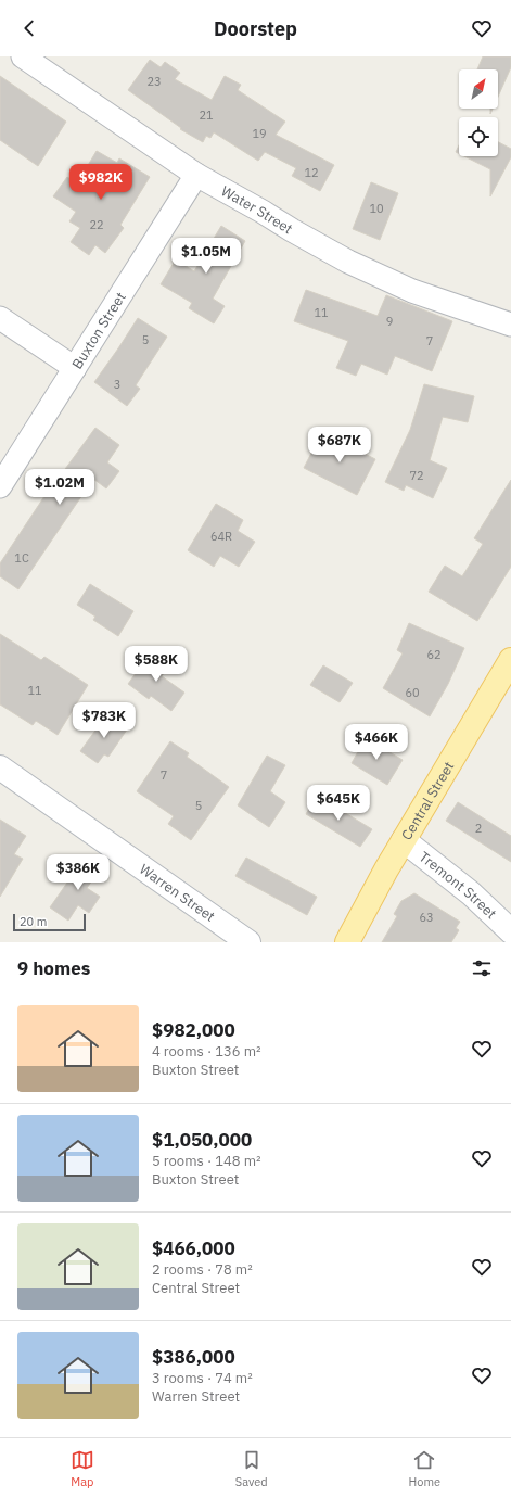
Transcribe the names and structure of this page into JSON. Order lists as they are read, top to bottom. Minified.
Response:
{"streets":{"main road":["Central Street"],"street":["Water Street","Buxton Street","Tremont Street","Warren Street"]},"crossings":[["Water Street","Buxton Street"],["Central Street","Tremont Street"]],"house_numbers":["23","21","19","12","10","22","11","9","5","7","3","72","64R","1C","62","11","60","7","5","2","63"],"scale_bar":"20 m","north":"top right","page":{"header":"Doorstep","price":["$982K","$1.05M","$687K","$1.02M","$588K","$783K","$466K","$645K","$386K"],"scale":"20 m","heading":"9 homes","list":[{"name":"$982,000","note":"4 rooms · 136 m² · Buxton Street"},{"name":"$1,050,000","note":"5 rooms · 148 m² · Buxton Street"},{"name":"$466,000","note":"2 rooms · 78 m² · Central Street"},{"name":"$386,000","note":"3 rooms · 74 m² · Warren Street"}],"tabs":["Map","Saved","Home"]}}
